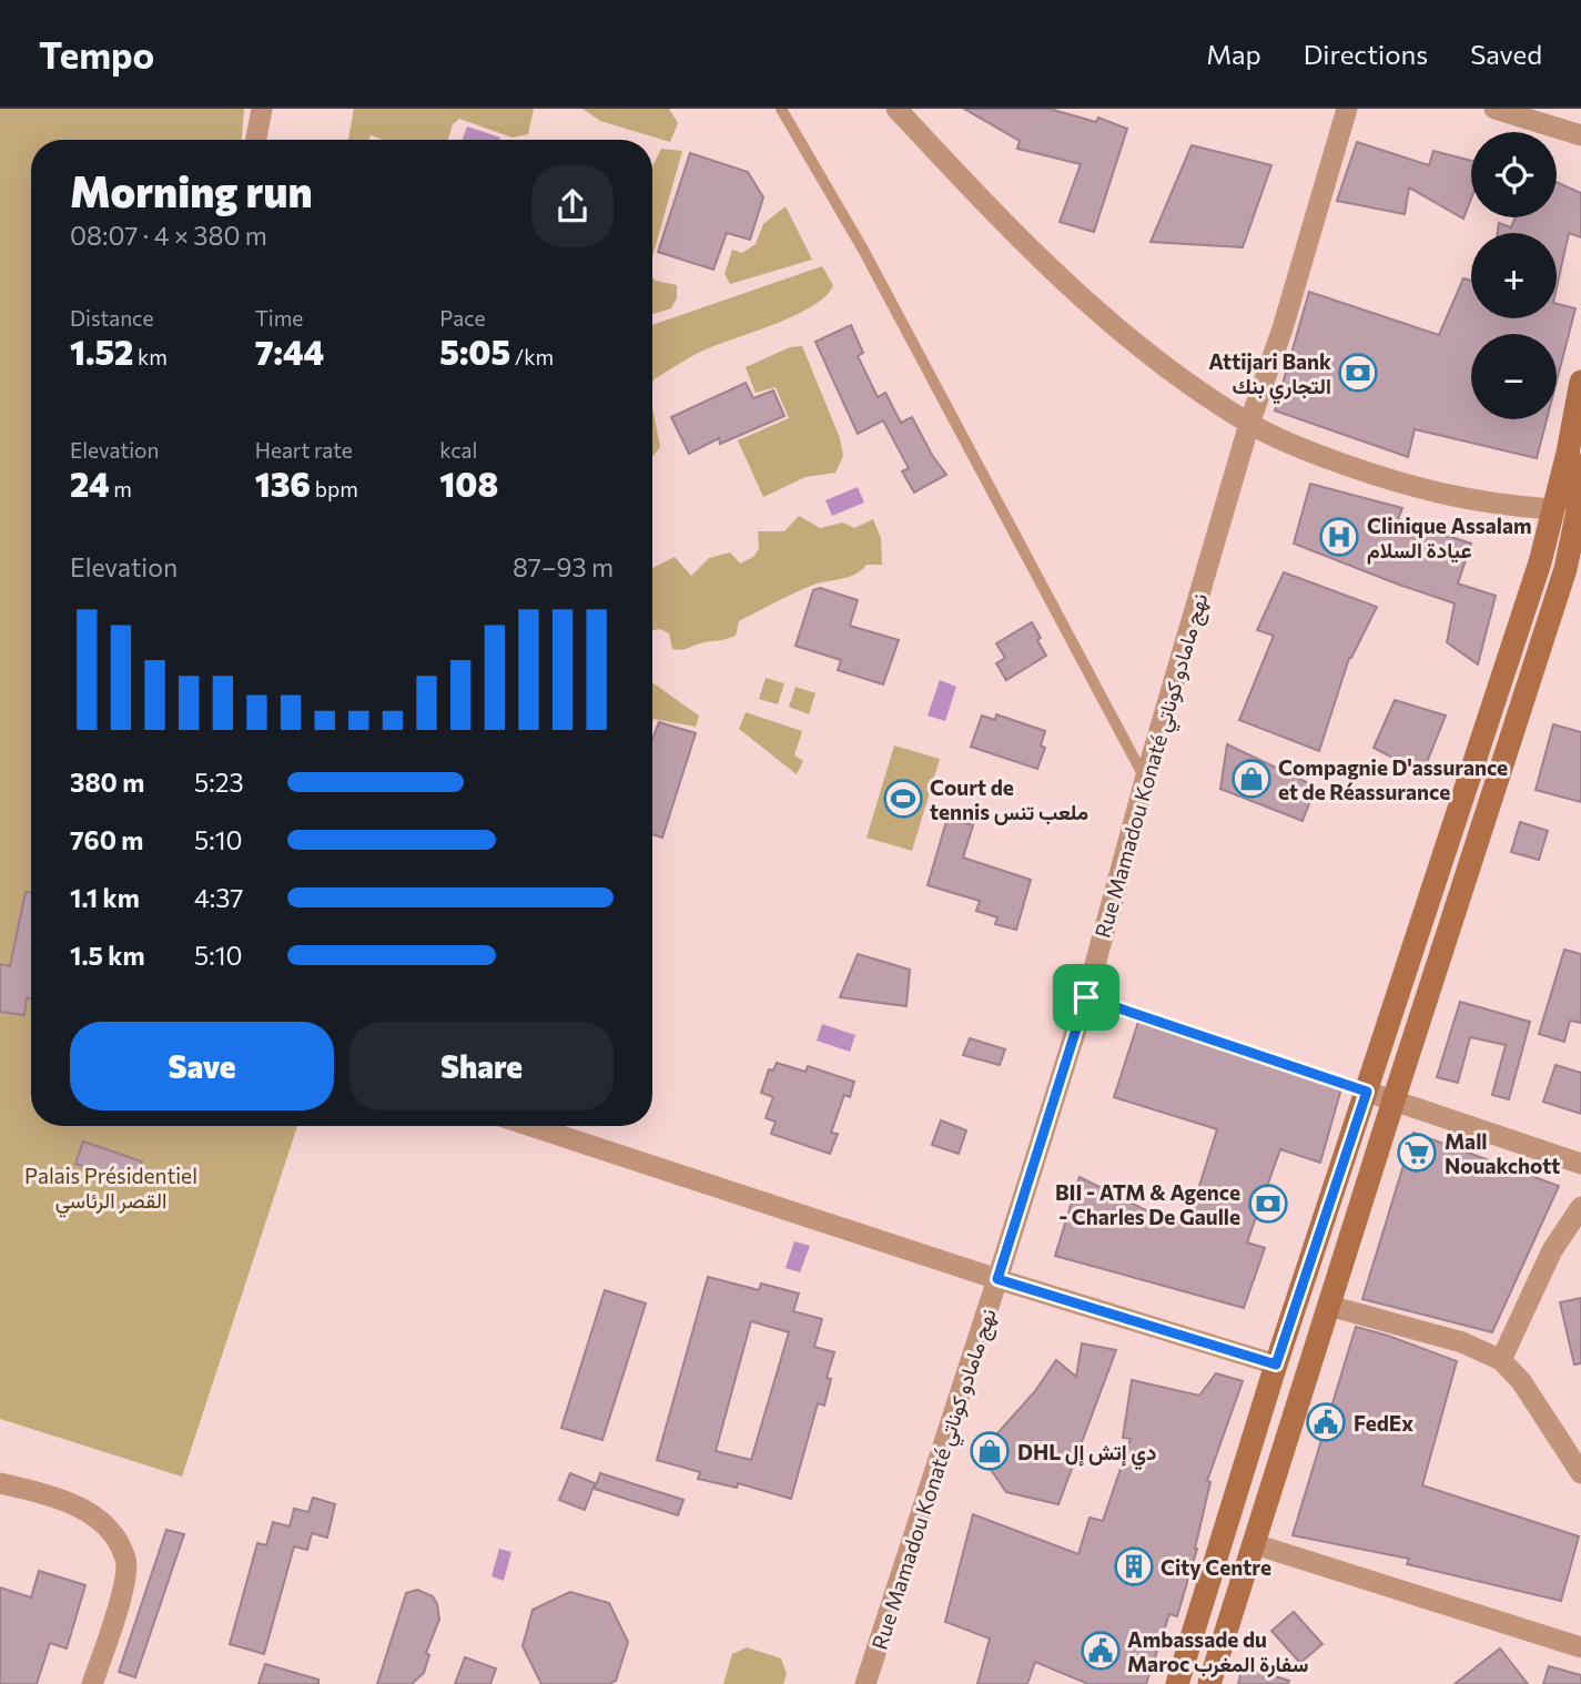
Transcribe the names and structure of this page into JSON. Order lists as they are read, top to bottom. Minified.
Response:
{"streets":{"street":["Rue Mamadou Konaté نهج مامادو كوناتي"]},"parks":["Palais Présidentiel القصر الرئاسي"],"places":{"bank":["Attijari Bank التجاري بنك","BII - ATM & Agence - Charles De Gaulle"],"hospital":["Clinique Assalam عيادة السلام"],"shop":["Compagnie D'assurance et de Réassurance","DHL دي إتش إل"],"sports":["Court de tennis ملعب تنس"],"supermarket":["Mall Nouakchott"],"public building":["FedEx","Ambassade du Maroc سفارة المغرب"],"building":["City Centre"]},"page":{"header":"Tempo","nav":["Map","Directions","Saved"],"map_buttons":["+","−"],"heading":["Morning run","08:07 · 4 × 380 m"],"stats":[["Distance","1.52 km"],["Time","7:44"],["Pace","5:05 /km"],["Elevation","24 m"],["Heart rate","136 bpm"],["kcal","108"]],"chart":["Elevation","87–93 m"],"list":[{"name":"380 m","note":"5:23"},{"name":"760 m","note":"5:10"},{"name":"1.1 km","note":"4:37"},{"name":"1.5 km","note":"5:10"}],"buttons":["Save","Share"]}}
